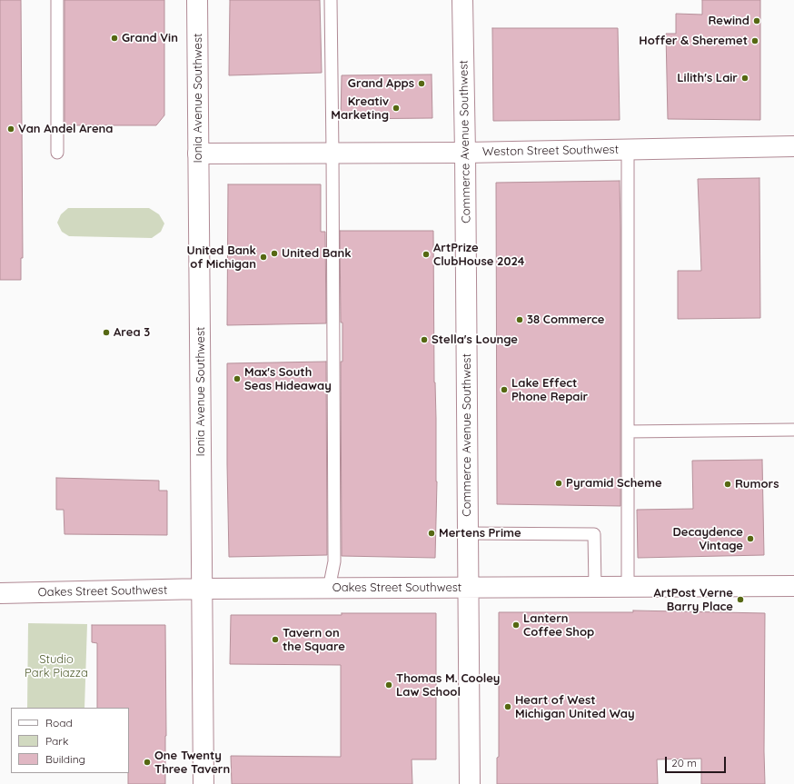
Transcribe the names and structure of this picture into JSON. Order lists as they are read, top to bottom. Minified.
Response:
{"streets":{"street":["Ionia Avenue Southwest","Commerce Avenue Southwest","Weston Street Southwest","Oakes Street Southwest"]},"crossings":[["Ionia Avenue Southwest","Weston Street Southwest"],["Ionia Avenue Southwest","Oakes Street Southwest"],["Commerce Avenue Southwest","Weston Street Southwest"],["Commerce Avenue Southwest","Oakes Street Southwest"]],"parks":["Studio Park Piazza"],"places":["Rewind","Grand Vin","Hoffer & Sheremet","Lilith's Lair","Grand Apps","Kreativ Marketing","Van Andel Arena","United Bank","ArtPrize ClubHouse 2024","United Bank of Michigan","38 Commerce","Area 3","Stella's Lounge","Max's South Seas Hideaway","Lake Effect Phone Repair","Pyramid Scheme","Rumors","Mertens Prime","Decaydence Vintage","ArtPost Verne Barry Place","Lantern Coffee Shop","Tavern on the Square","Thomas M. Cooley Law School","Heart of West Michigan United Way","One Twenty Three Tavern"],"legend":["Road","Park","Building"],"scale_bar":"20 m"}
